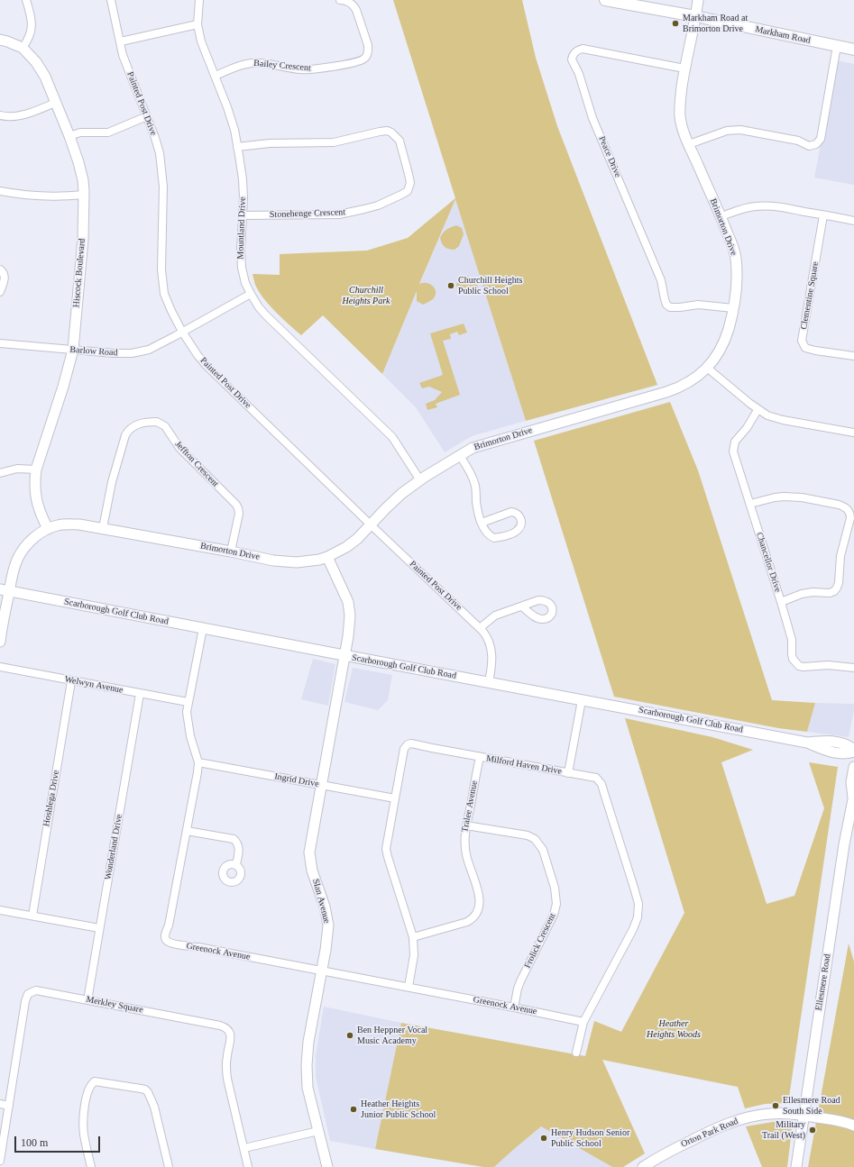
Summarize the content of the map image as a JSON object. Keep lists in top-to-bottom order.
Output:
{
  "streets": {
    "main road": ["Markham Road"],
    "street": [
      "Bailey Crescent",
      "Painted Post Drive",
      "Peace Drive",
      "Stonehenge Crescent",
      "Brimorton Drive",
      "Mountland Drive",
      "Hiscock Boulevard",
      "Clementine Square",
      "Barlow Road",
      "Jeffton Crescent",
      "Chancellor Drive",
      "Scarborough Golf Club Road",
      "Welwyn Avenue",
      "Milford Haven Drive",
      "Ingrid Drive",
      "Hoshlega Drive",
      "Tralee Avenue",
      "Wonderland Drive",
      "Slan Avenue",
      "Frolick Crescent",
      "Greenock Avenue",
      "Ellesmere Road",
      "Merkley Square",
      "Orton Park Road"
    ]
  },
  "crossings": [
    ["Markham Road", "Brimorton Drive"],
    ["Bailey Crescent", "Mountland Drive"],
    ["Painted Post Drive", "Brimorton Drive"],
    ["Painted Post Drive", "Barlow Road"],
    ["Painted Post Drive", "Scarborough Golf Club Road"],
    ["Peace Drive", "Brimorton Drive"],
    ["Stonehenge Crescent", "Mountland Drive"],
    ["Brimorton Drive", "Mountland Drive"],
    ["Brimorton Drive", "Hiscock Boulevard"],
    ["Brimorton Drive", "Jeffton Crescent"],
    ["Brimorton Drive", "Scarborough Golf Club Road"],
    ["Brimorton Drive", "Slan Avenue"],
    ["Mountland Drive", "Barlow Road"],
    ["Hiscock Boulevard", "Barlow Road"],
    ["Scarborough Golf Club Road", "Slan Avenue"],
    ["Scarborough Golf Club Road", "Greenock Avenue"],
    ["Welwyn Avenue", "Hoshlega Drive"],
    ["Welwyn Avenue", "Wonderland Drive"],
    ["Welwyn Avenue", "Greenock Avenue"],
    ["Milford Haven Drive", "Ingrid Drive"],
    ["Milford Haven Drive", "Tralee Avenue"],
    ["Milford Haven Drive", "Greenock Avenue"],
    ["Ingrid Drive", "Slan Avenue"],
    ["Ingrid Drive", "Greenock Avenue"],
    ["Tralee Avenue", "Frolick Crescent"],
    ["Wonderland Drive", "Merkley Square"],
    ["Slan Avenue", "Greenock Avenue"],
    ["Frolick Crescent", "Greenock Avenue"],
    ["Ellesmere Road", "Orton Park Road"]
  ],
  "parks": ["Churchill Heights Park", "Heather Heights Woods"],
  "places": [
    "Markham Road at Brimorton Drive",
    "Churchill Heights Public School",
    "Ben Heppner Vocal Music Academy",
    "Ellesmere Road South Side",
    "Heather Heights Junior Public School",
    "Military Trail (West)",
    "Henry Hudson Senior Public School"
  ],
  "scale_bar": "100 m"
}
